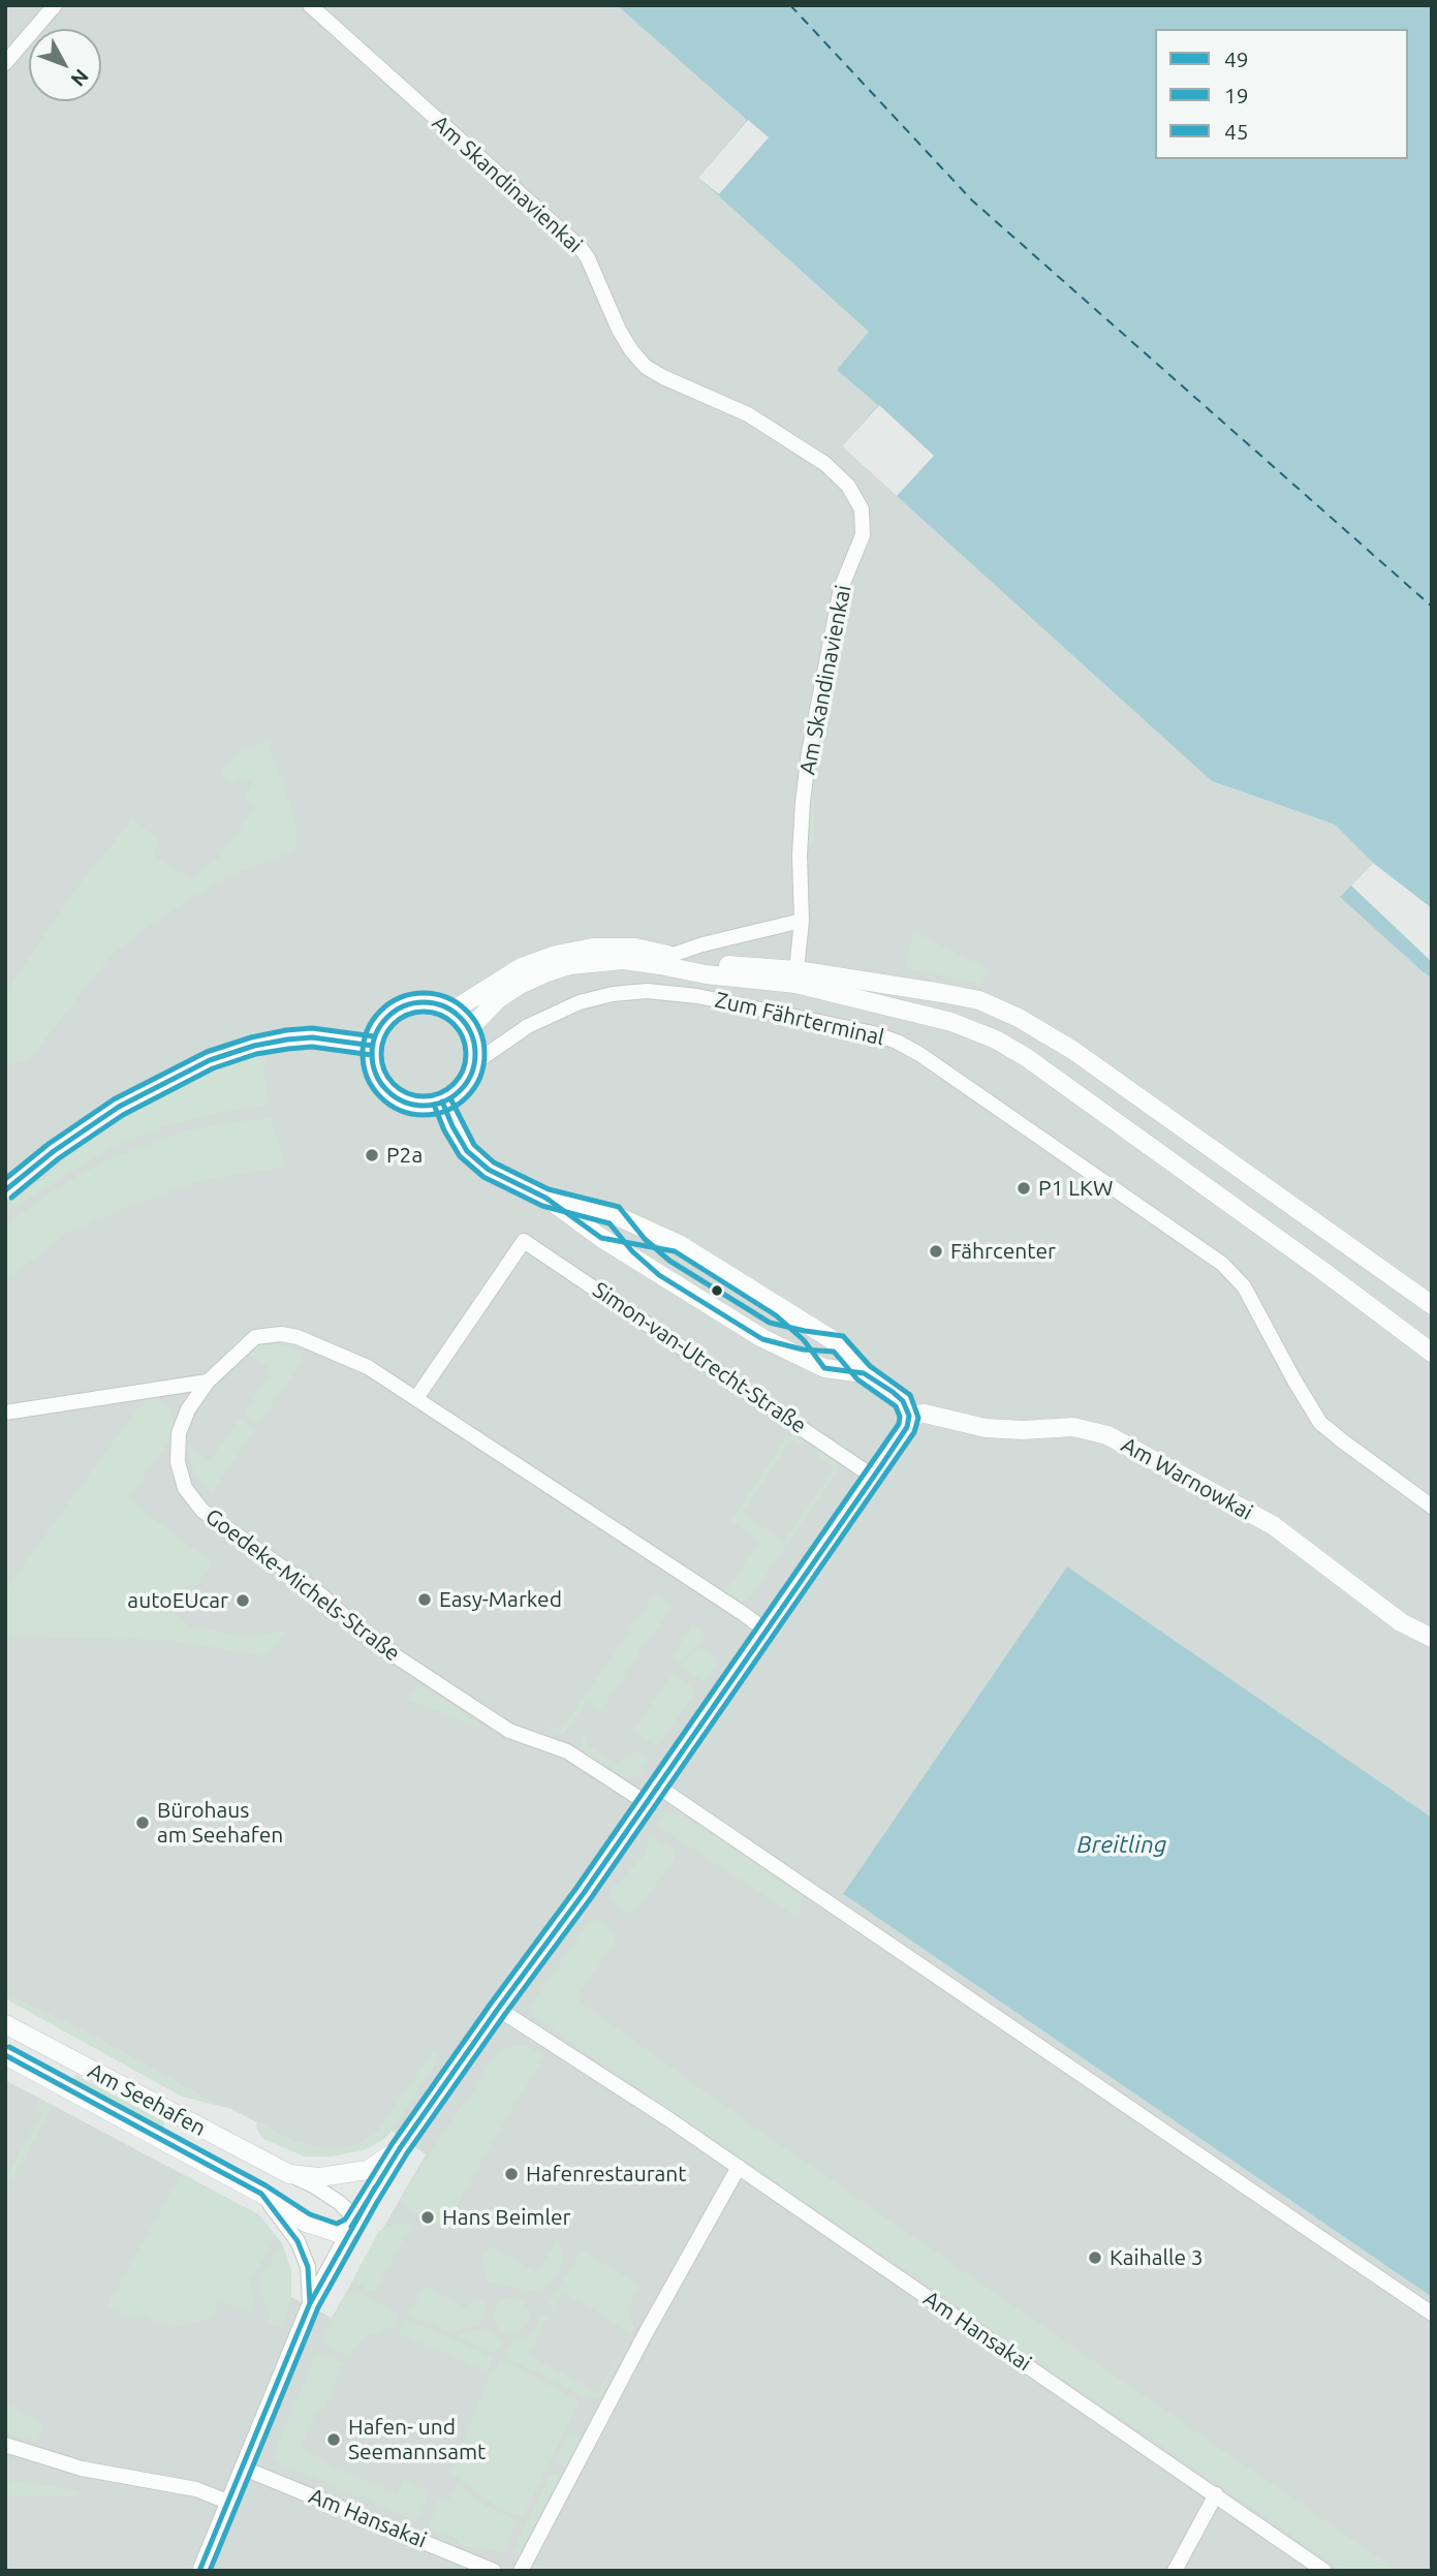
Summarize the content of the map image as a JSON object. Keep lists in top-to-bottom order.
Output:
{
  "streets": {
    "street": [
      "Am Skandinavienkai",
      "Zum Fährterminal",
      "Simon-van-Utrecht-Straße",
      "Am Warnowkai",
      "Goedeke-Michels-Straße",
      "Am Seehafen",
      "Am Hansakai"
    ]
  },
  "crossings": [
    ["Am Skandinavienkai", "Zum Fährterminal"],
    ["Simon-van-Utrecht-Straße", "Goedeke-Michels-Straße"]
  ],
  "water": ["Breitling"],
  "places": [
    "P2a",
    "P1 LKW",
    "Fährcenter",
    "Easy-Marked",
    "autoEUcar",
    "Bürohaus am Seehafen",
    "Hafenrestaurant",
    "Hans Beimler",
    "Kaihalle 3",
    "Hafen- und Seemannsamt"
  ],
  "lines": ["transit line 19", "transit line 49", "transit line 45"],
  "legend": ["49", "19", "45"],
  "north": "bottom right"
}
